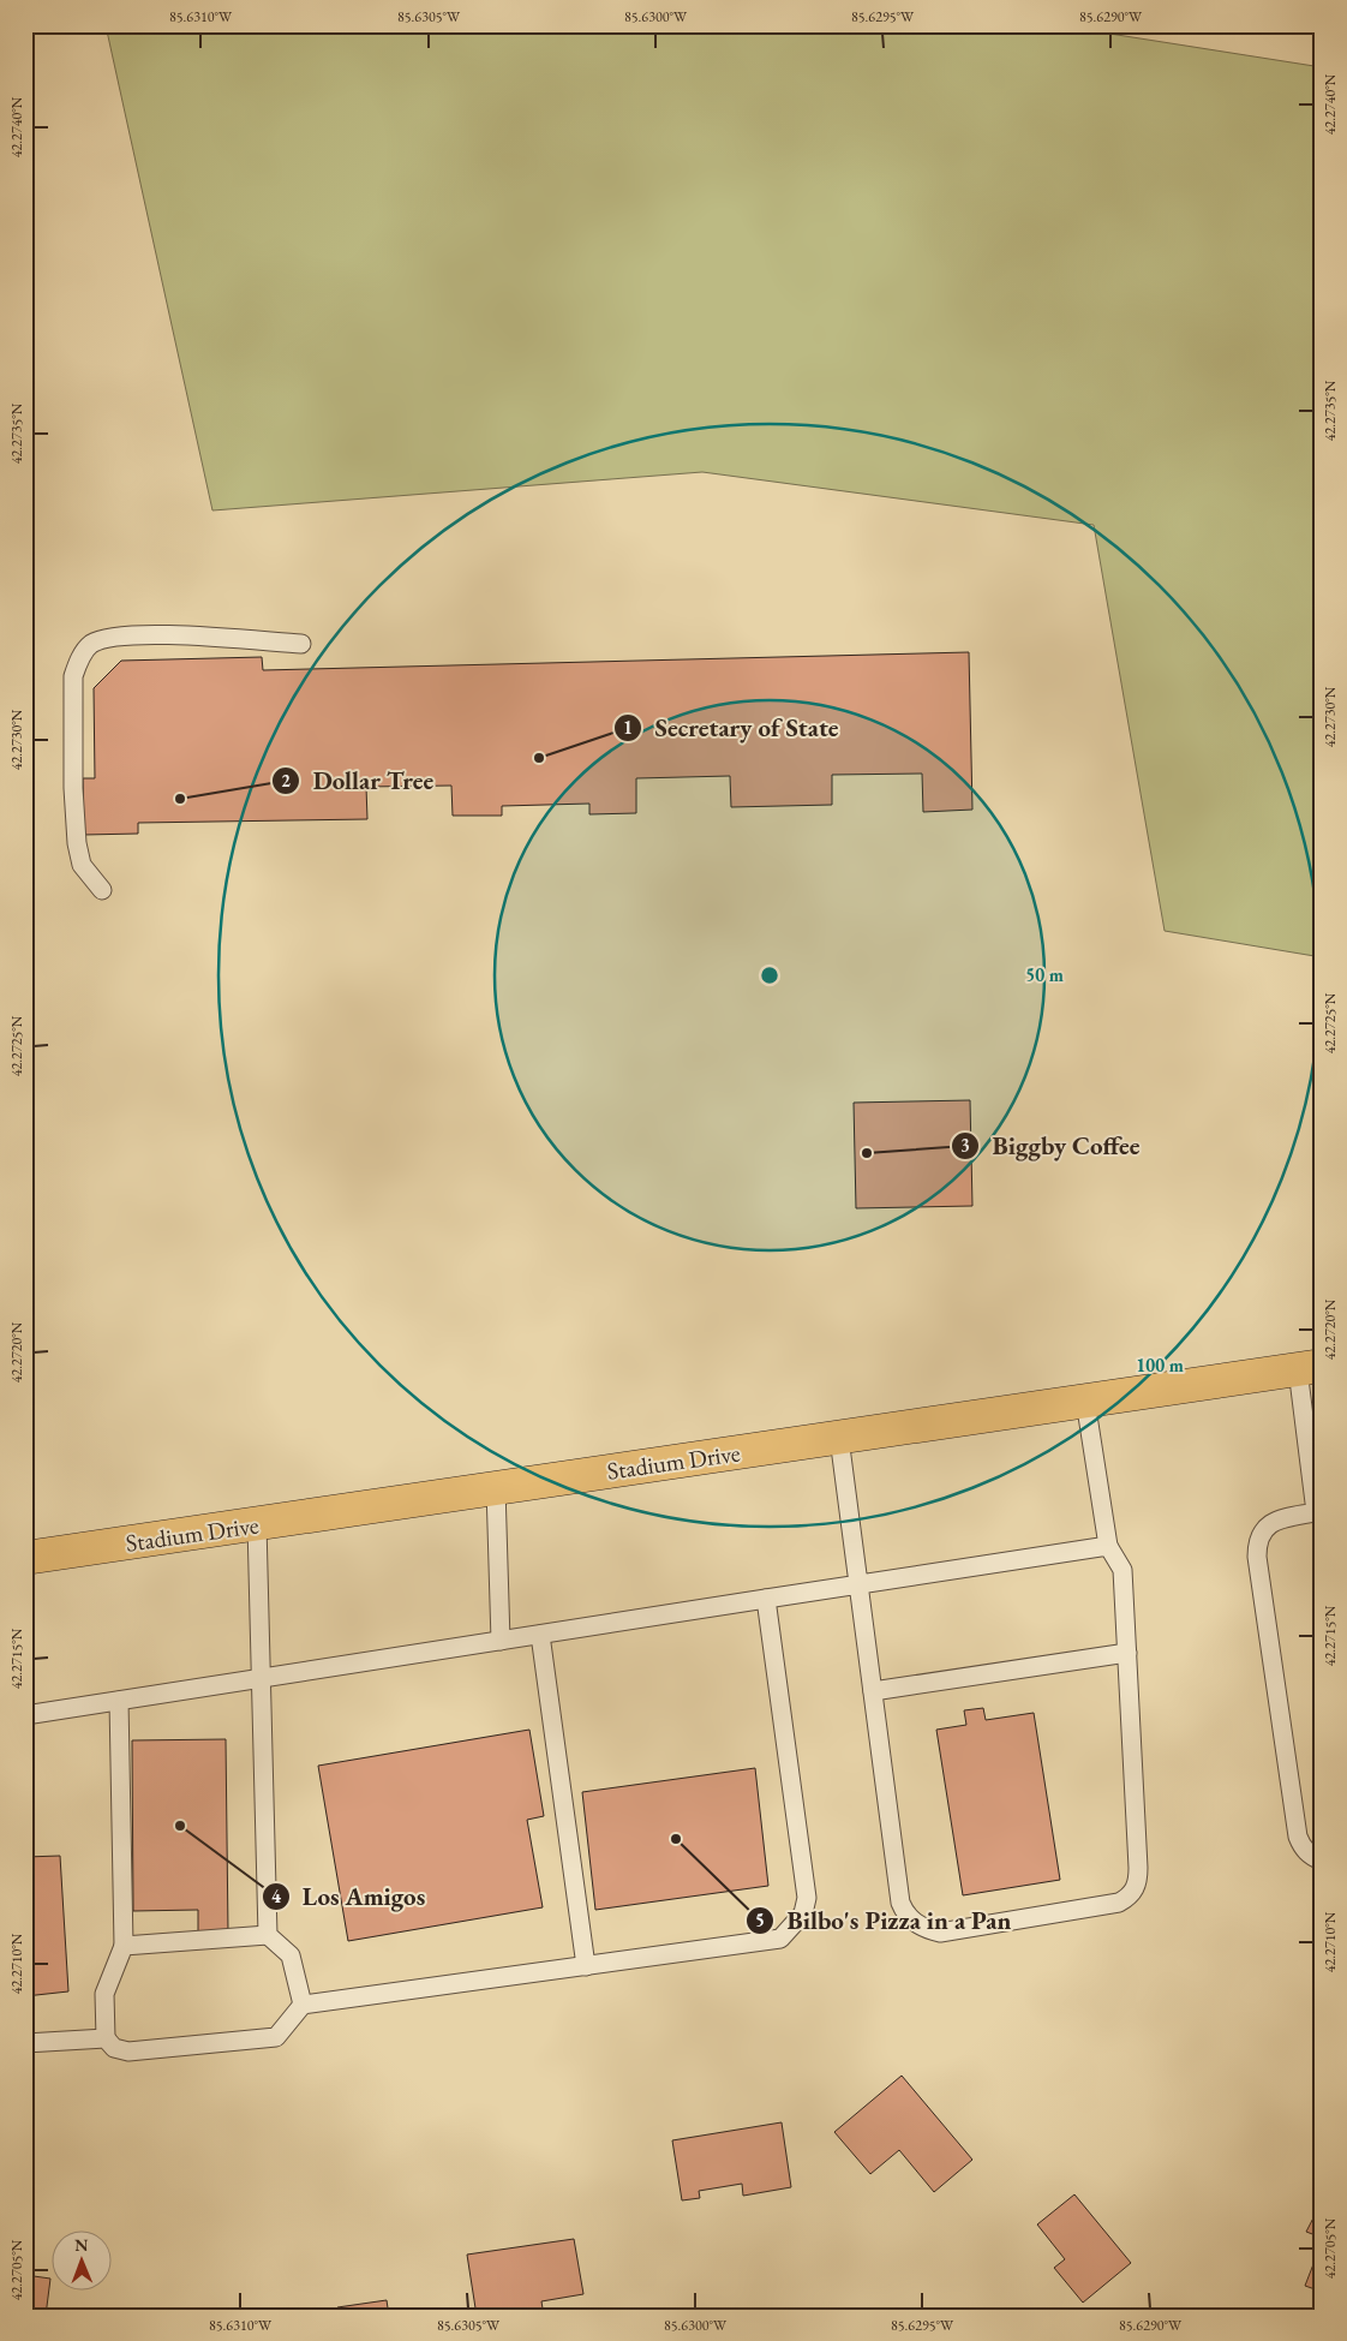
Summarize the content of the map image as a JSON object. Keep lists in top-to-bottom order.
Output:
{
  "streets": {
    "main road": ["Stadium Drive"]
  },
  "places": [
    "Secretary of State",
    "Dollar Tree",
    "Biggby Coffee",
    "Los Amigos",
    "Bilbo's Pizza in a Pan"
  ],
  "north": "top",
  "coordinates": [
    "85.6310°W",
    "85.6305°W",
    "85.6300°W",
    "85.6295°W",
    "85.6290°W",
    "42.2740°N",
    "42.2735°N",
    "42.2730°N",
    "42.2725°N",
    "42.2720°N",
    "42.2715°N",
    "42.2710°N",
    "42.2705°N"
  ],
  "rings": ["50 m", "100 m"]
}
